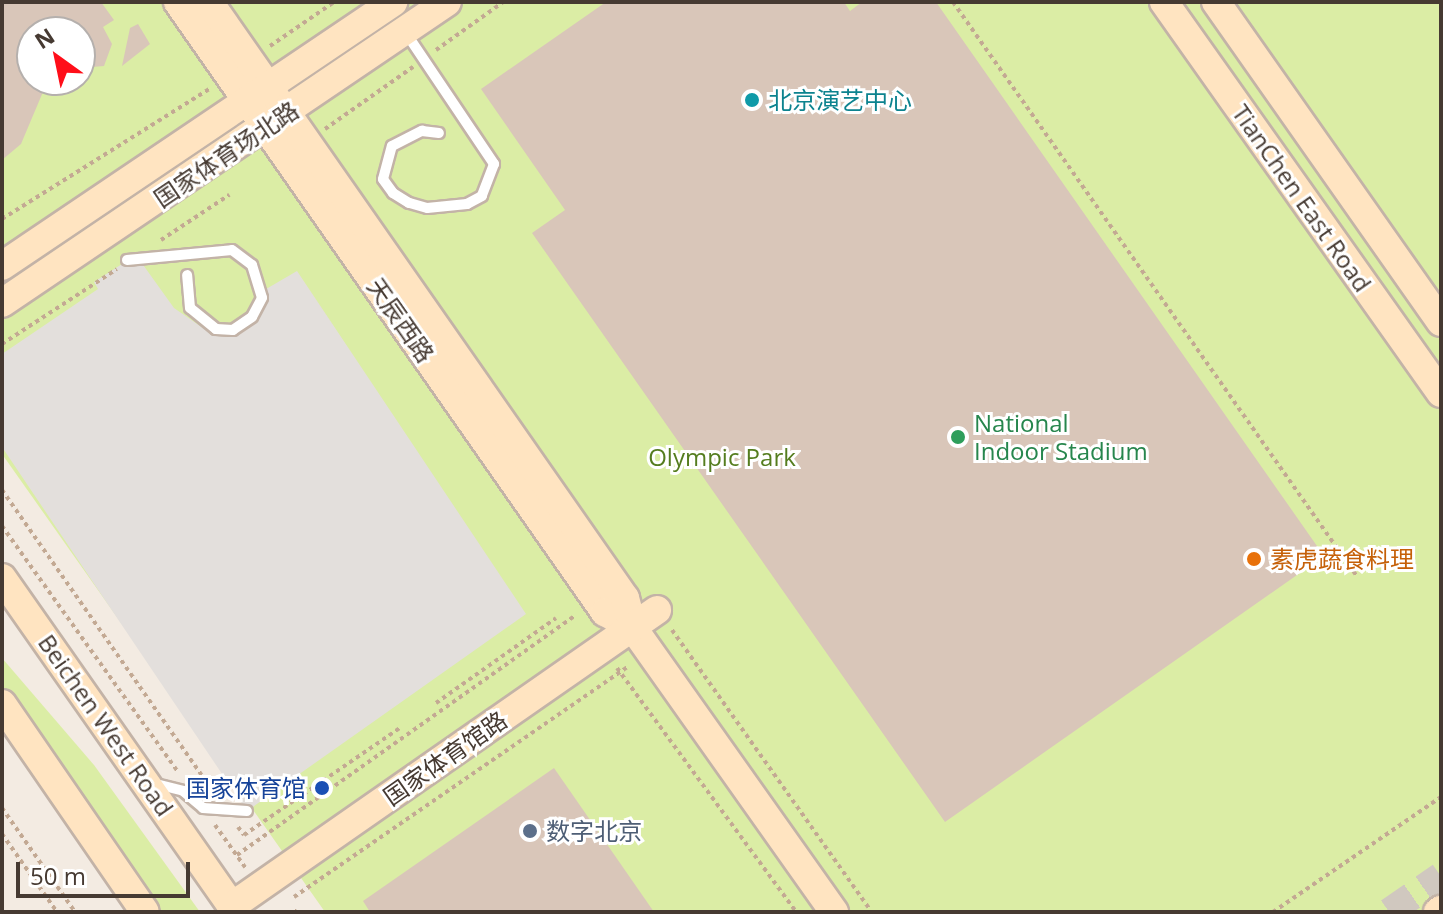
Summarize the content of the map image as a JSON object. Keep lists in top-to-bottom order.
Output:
{
  "streets": {
    "street": [
      "国家体育场北路",
      "TianChen East Road",
      "天辰西路",
      "Beichen West Road",
      "国家体育馆路"
    ]
  },
  "crossings": [
    ["国家体育场北路", "天辰西路"],
    ["天辰西路", "国家体育馆路"],
    ["Beichen West Road", "国家体育馆路"]
  ],
  "parks": ["Olympic Park"],
  "places": [
    "北京演艺中心",
    "National Indoor Stadium",
    "素虎蔬食料理",
    "国家体育馆",
    "数字北京"
  ],
  "scale_bar": "50 m",
  "north": "top left"
}
